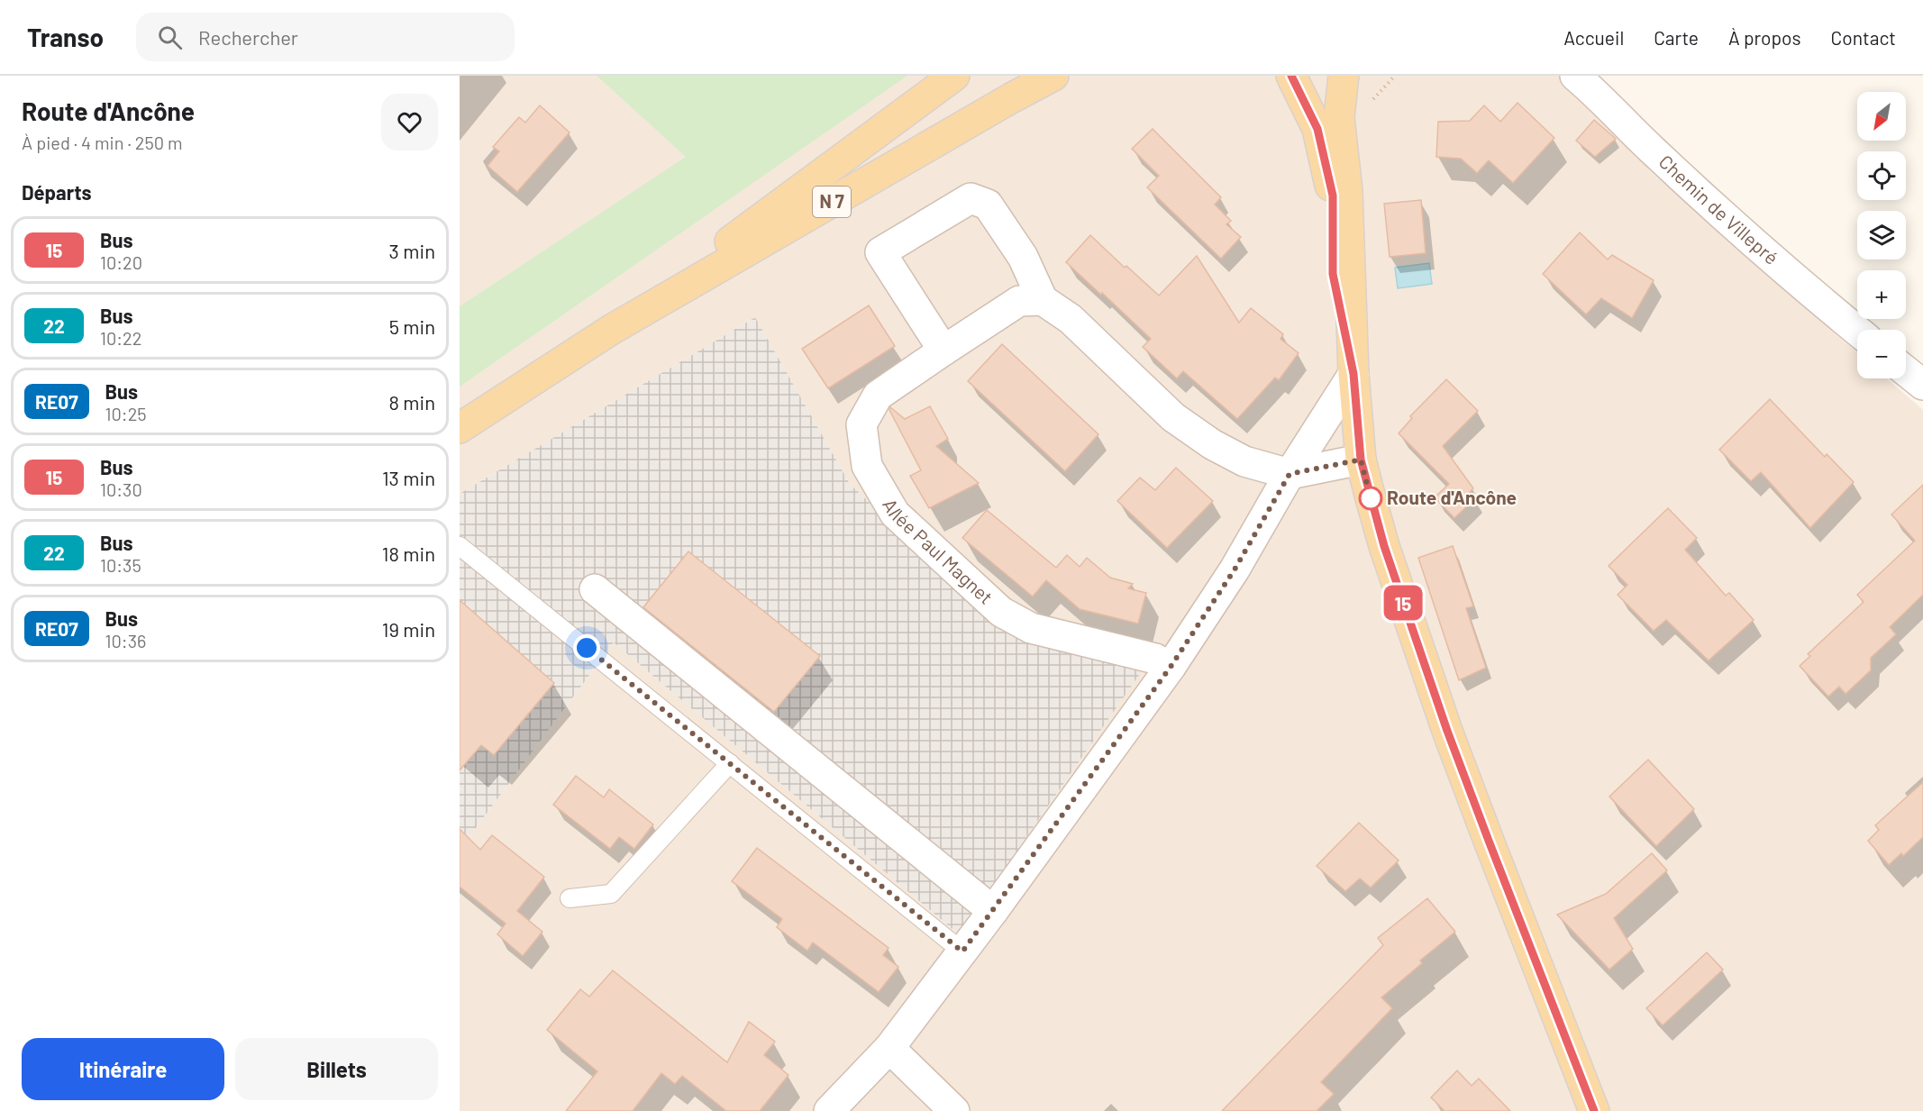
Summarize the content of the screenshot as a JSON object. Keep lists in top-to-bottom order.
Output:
{
  "streets": {
    "main road": ["N 7"],
    "street": ["Chemin de Villepré", "Allée Paul Magnet"]
  },
  "places": ["Route d'Ancône"],
  "lines": ["bus line 15"],
  "north": "bottom left",
  "page": {
    "header": "Transo",
    "search": "Rechercher",
    "nav": [
      "Accueil",
      "Carte",
      "À propos",
      "Contact"
    ],
    "heading": [
      ["Route d'Ancône", "À pied · 4 min · 250 m"],
      "Départs"
    ],
    "on_map": "15",
    "map_buttons": ["+", "−"],
    "list": [
      {
        "mark": "15",
        "name": "Bus",
        "note": "10:20",
        "value": "3 min"
      },
      {
        "mark": "22",
        "name": "Bus",
        "note": "10:22",
        "value": "5 min"
      },
      {
        "mark": "RE07",
        "name": "Bus",
        "note": "10:25",
        "value": "8 min"
      },
      {
        "mark": "15",
        "name": "Bus",
        "note": "10:30",
        "value": "13 min"
      },
      {
        "mark": "22",
        "name": "Bus",
        "note": "10:35",
        "value": "18 min"
      },
      {
        "mark": "RE07",
        "name": "Bus",
        "note": "10:36",
        "value": "19 min"
      }
    ],
    "buttons": ["Itinéraire", "Billets"]
  }
}
